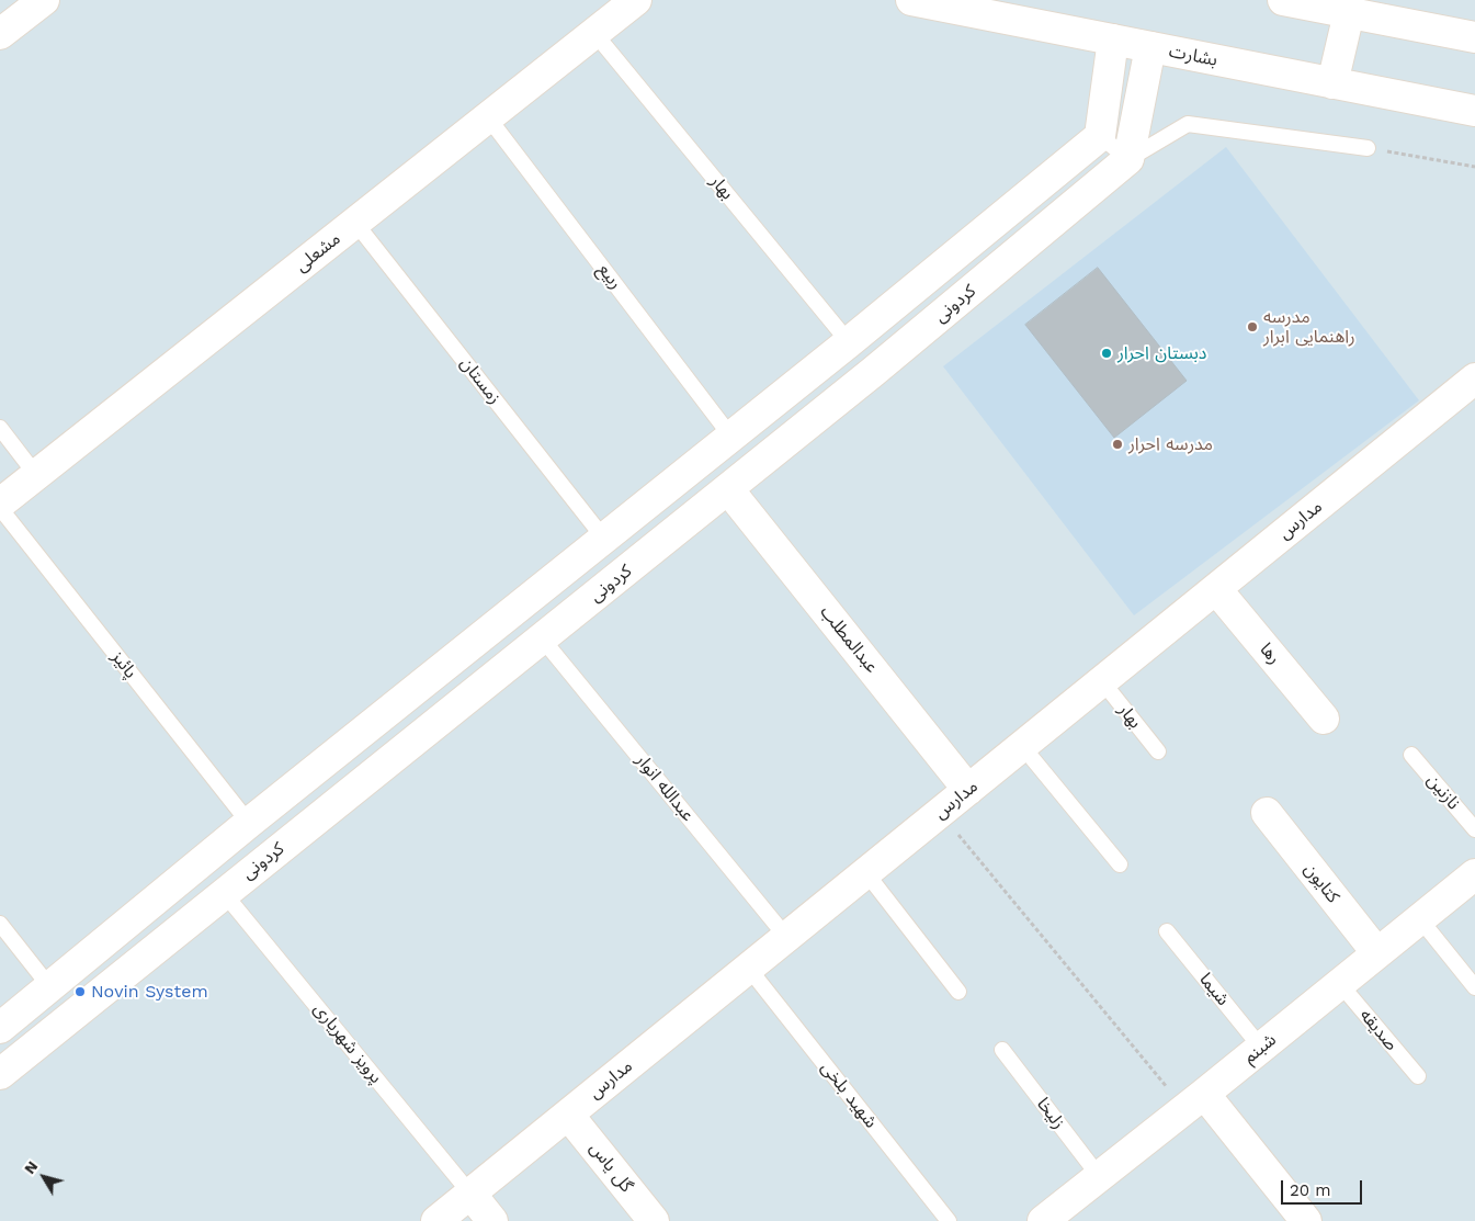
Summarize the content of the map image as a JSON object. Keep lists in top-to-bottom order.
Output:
{
  "streets": {
    "street": [
      "بشارت",
      "مشعلی",
      "کردونی",
      "مدارس",
      "عبدالمطلب",
      "رها",
      "کتایون",
      "شبنم",
      "گل یاس"
    ],
    "lane": [
      "بهار",
      "ربیع",
      "زمستان",
      "پائیز",
      "عبدالله انوار",
      "نازنین",
      "شیما",
      "صدیقه",
      "پرویز شهریاری",
      "شهید بلخی",
      "زلیخا"
    ]
  },
  "crossings": [
    ["بهار", "مشعلی"],
    ["بهار", "مدارس"],
    ["مشعلی", "ربیع"],
    ["مشعلی", "زمستان"],
    ["مشعلی", "پائیز"],
    ["کردونی", "عبدالمطلب"],
    ["کردونی", "عبدالله انوار"],
    ["کردونی", "پرویز شهریاری"],
    ["مدارس", "عبدالمطلب"],
    ["مدارس", "رها"],
    ["مدارس", "عبدالله انوار"],
    ["مدارس", "پرویز شهریاری"],
    ["مدارس", "شهید بلخی"],
    ["مدارس", "گل یاس"],
    ["کتایون", "شبنم"],
    ["شیما", "شبنم"],
    ["صدیقه", "شبنم"],
    ["شبنم", "زلیخا"]
  ],
  "places": [
    "مدرسه راهنمایی ابرار",
    "دبستان احرار",
    "مدرسه احرار",
    "Novin System"
  ],
  "scale_bar": "20 m",
  "north": "top left"
}
